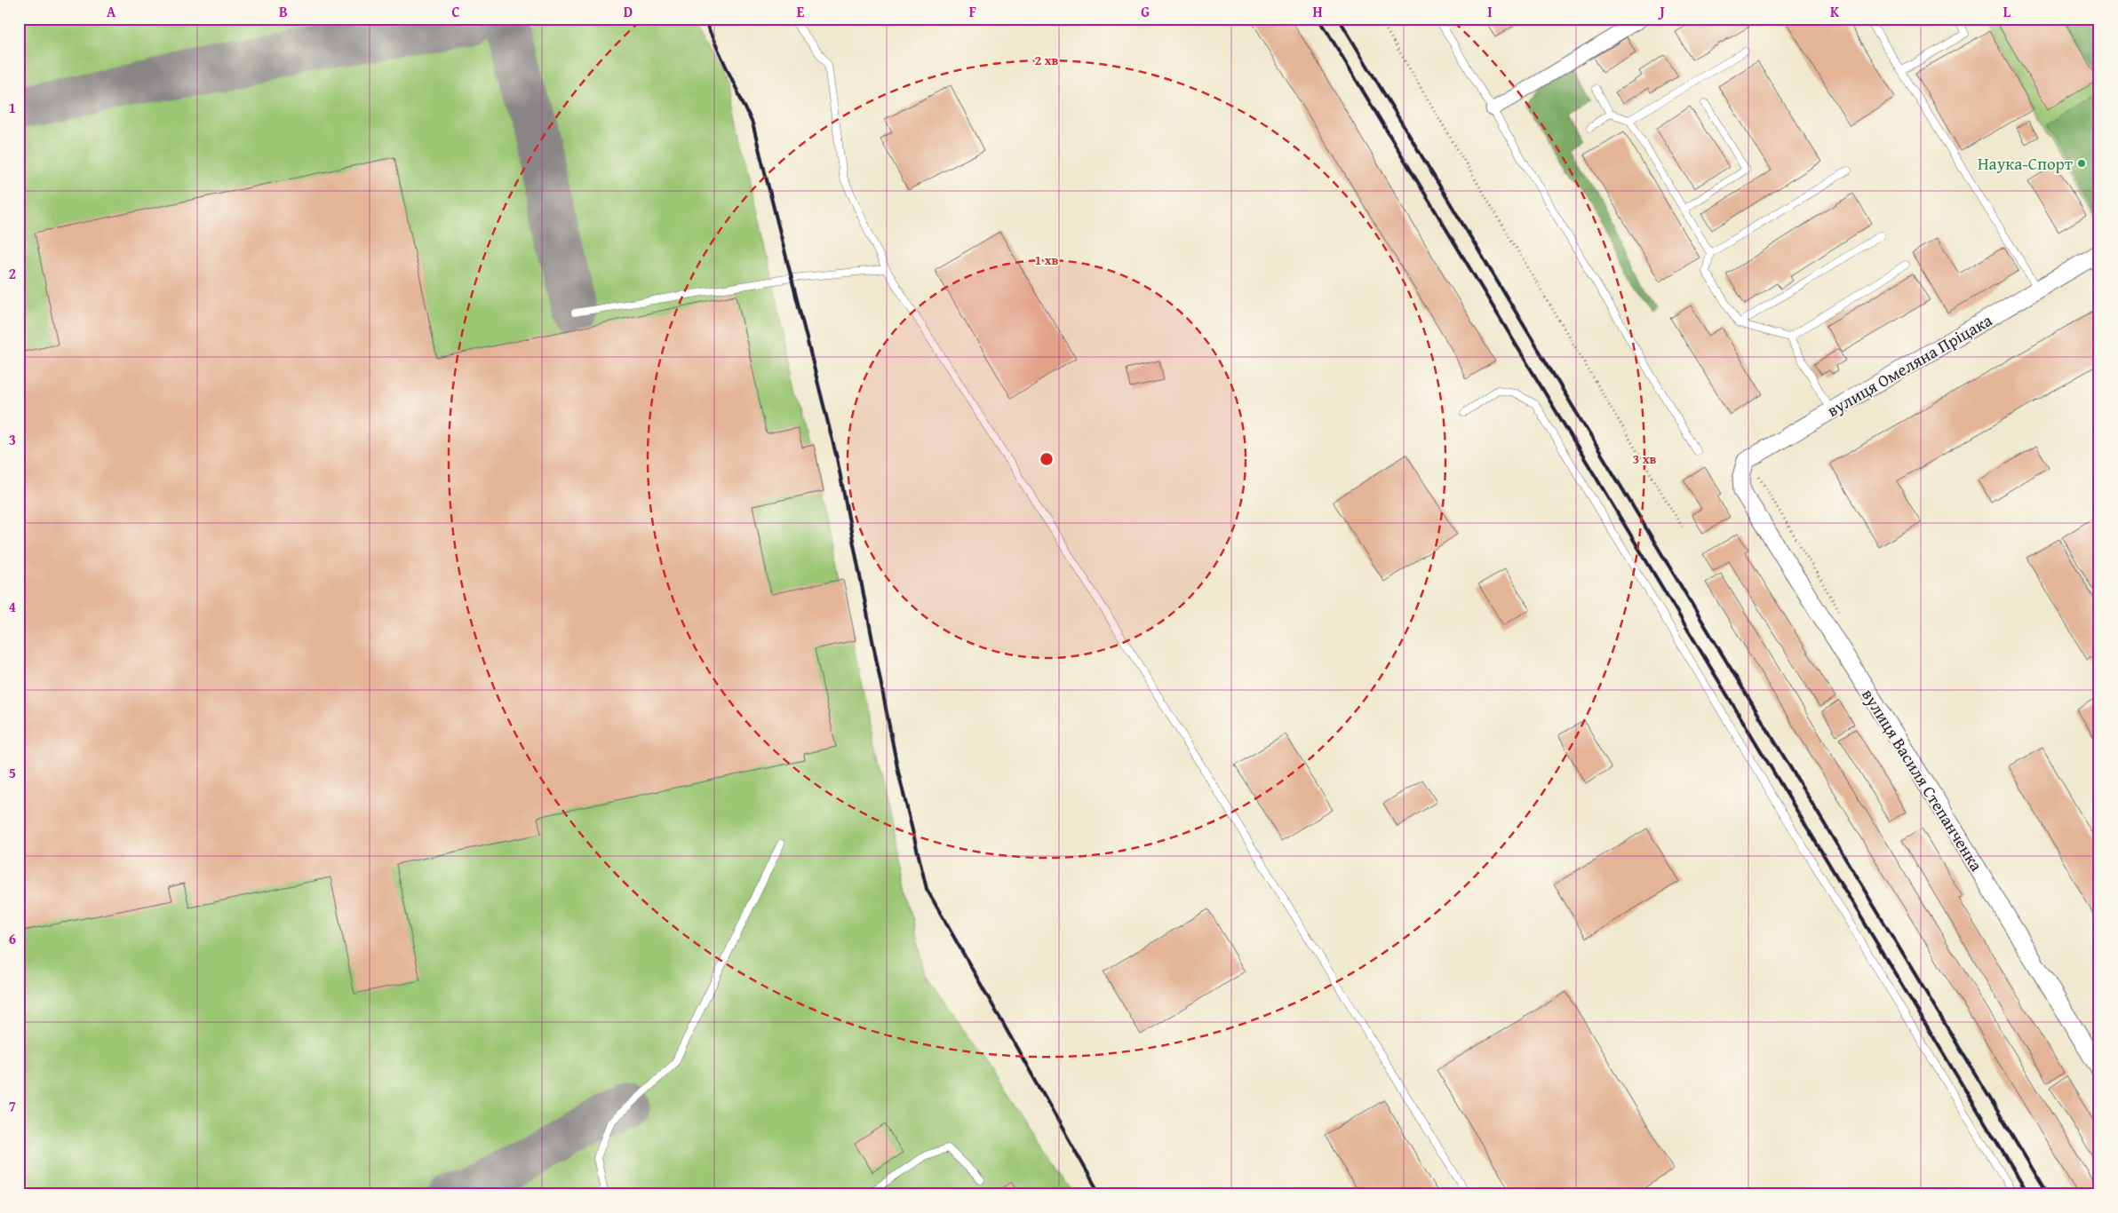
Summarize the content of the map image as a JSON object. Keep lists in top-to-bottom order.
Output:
{
  "streets": {
    "street": ["вулиця Омеляна Пріцака", "вулиця Василя Степанченка"]
  },
  "crossings": [
    ["вулиця Омеляна Пріцака", "вулиця Василя Степанченка"]
  ],
  "places": ["Наука-Спорт"],
  "grid": {
    "columns": [
      "A",
      "B",
      "C",
      "D",
      "E",
      "F",
      "G",
      "H",
      "I",
      "J",
      "K",
      "L"
    ],
    "rows": [
      "1",
      "2",
      "3",
      "4",
      "5",
      "6",
      "7"
    ]
  },
  "rings": ["2 хв", "1 хв", "3 хв"]
}
